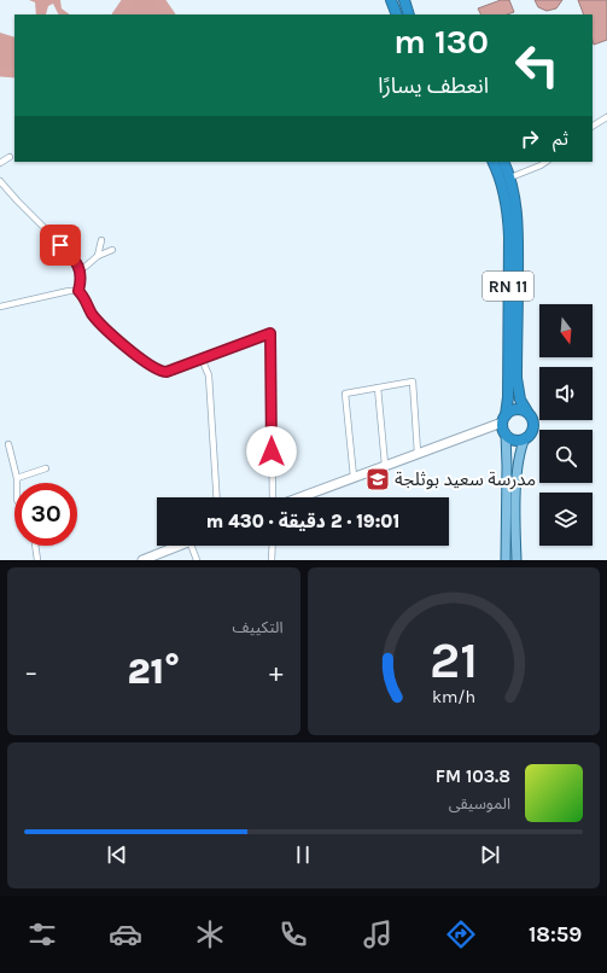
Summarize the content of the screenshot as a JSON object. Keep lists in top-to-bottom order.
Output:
{
  "streets": {
    "highway": ["RN 11"]
  },
  "places": {
    "school or university": ["مدرسة سعيد بوثلجة"]
  },
  "north": "bottom",
  "page": {
    "turn": ["130 m", "انعطف يسارًا"],
    "then": "ثم",
    "limit": "30",
    "trip": "19:01 · 2 دقيقة · 430 m",
    "tile": "التكييف",
    "heat": ["−", "21°", "+"],
    "song": ["103.8 FM", "الموسيقى"],
    "tabs": "18:59",
    "gauge": ["21", "km/h"]
  }
}
